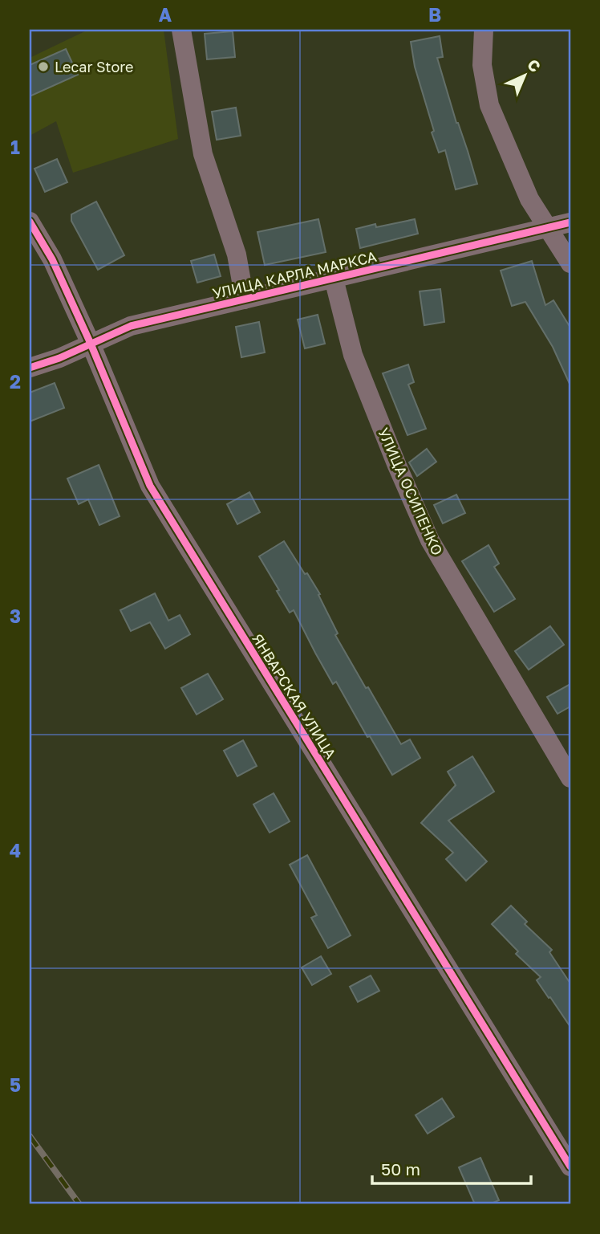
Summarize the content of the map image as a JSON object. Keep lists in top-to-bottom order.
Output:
{
  "streets": {
    "street": ["УЛИЦА КАРЛА МАРКСА", "УЛИЦА ОСИПЕНКО", "ЯНВАРСКАЯ УЛИЦА"]
  },
  "crossings": [
    ["УЛИЦА КАРЛА МАРКСА", "УЛИЦА ОСИПЕНКО"],
    ["УЛИЦА КАРЛА МАРКСА", "ЯНВАРСКАЯ УЛИЦА"]
  ],
  "places": ["Lecar Store"],
  "scale_bar": "50 m",
  "north": "top right",
  "grid": {
    "columns": ["A", "B"],
    "rows": [
      "1",
      "2",
      "3",
      "4",
      "5"
    ]
  }
}
